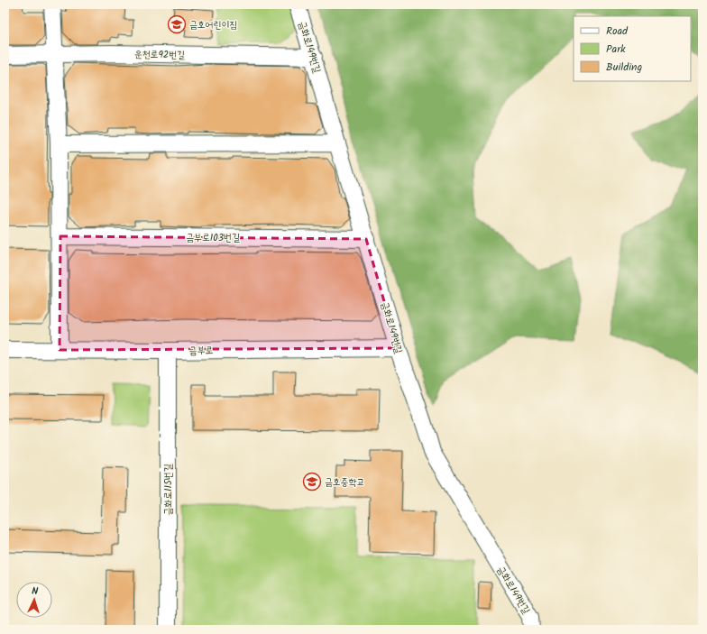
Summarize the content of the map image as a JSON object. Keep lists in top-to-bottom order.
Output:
{
  "streets": {
    "street": [
      "금화로149번길",
      "운천로92번길",
      "금부로103번길",
      "금부로",
      "금화로115번길"
    ]
  },
  "crossings": [
    ["금화로149번길", "운천로92번길"],
    ["금화로149번길", "금부로103번길"],
    ["금화로149번길", "금부로"],
    ["금부로", "금화로115번길"]
  ],
  "places": {
    "school or university": ["금호어린이집", "금호중학교"]
  },
  "legend": ["Road", "Park", "Building"],
  "north": "top"
}
